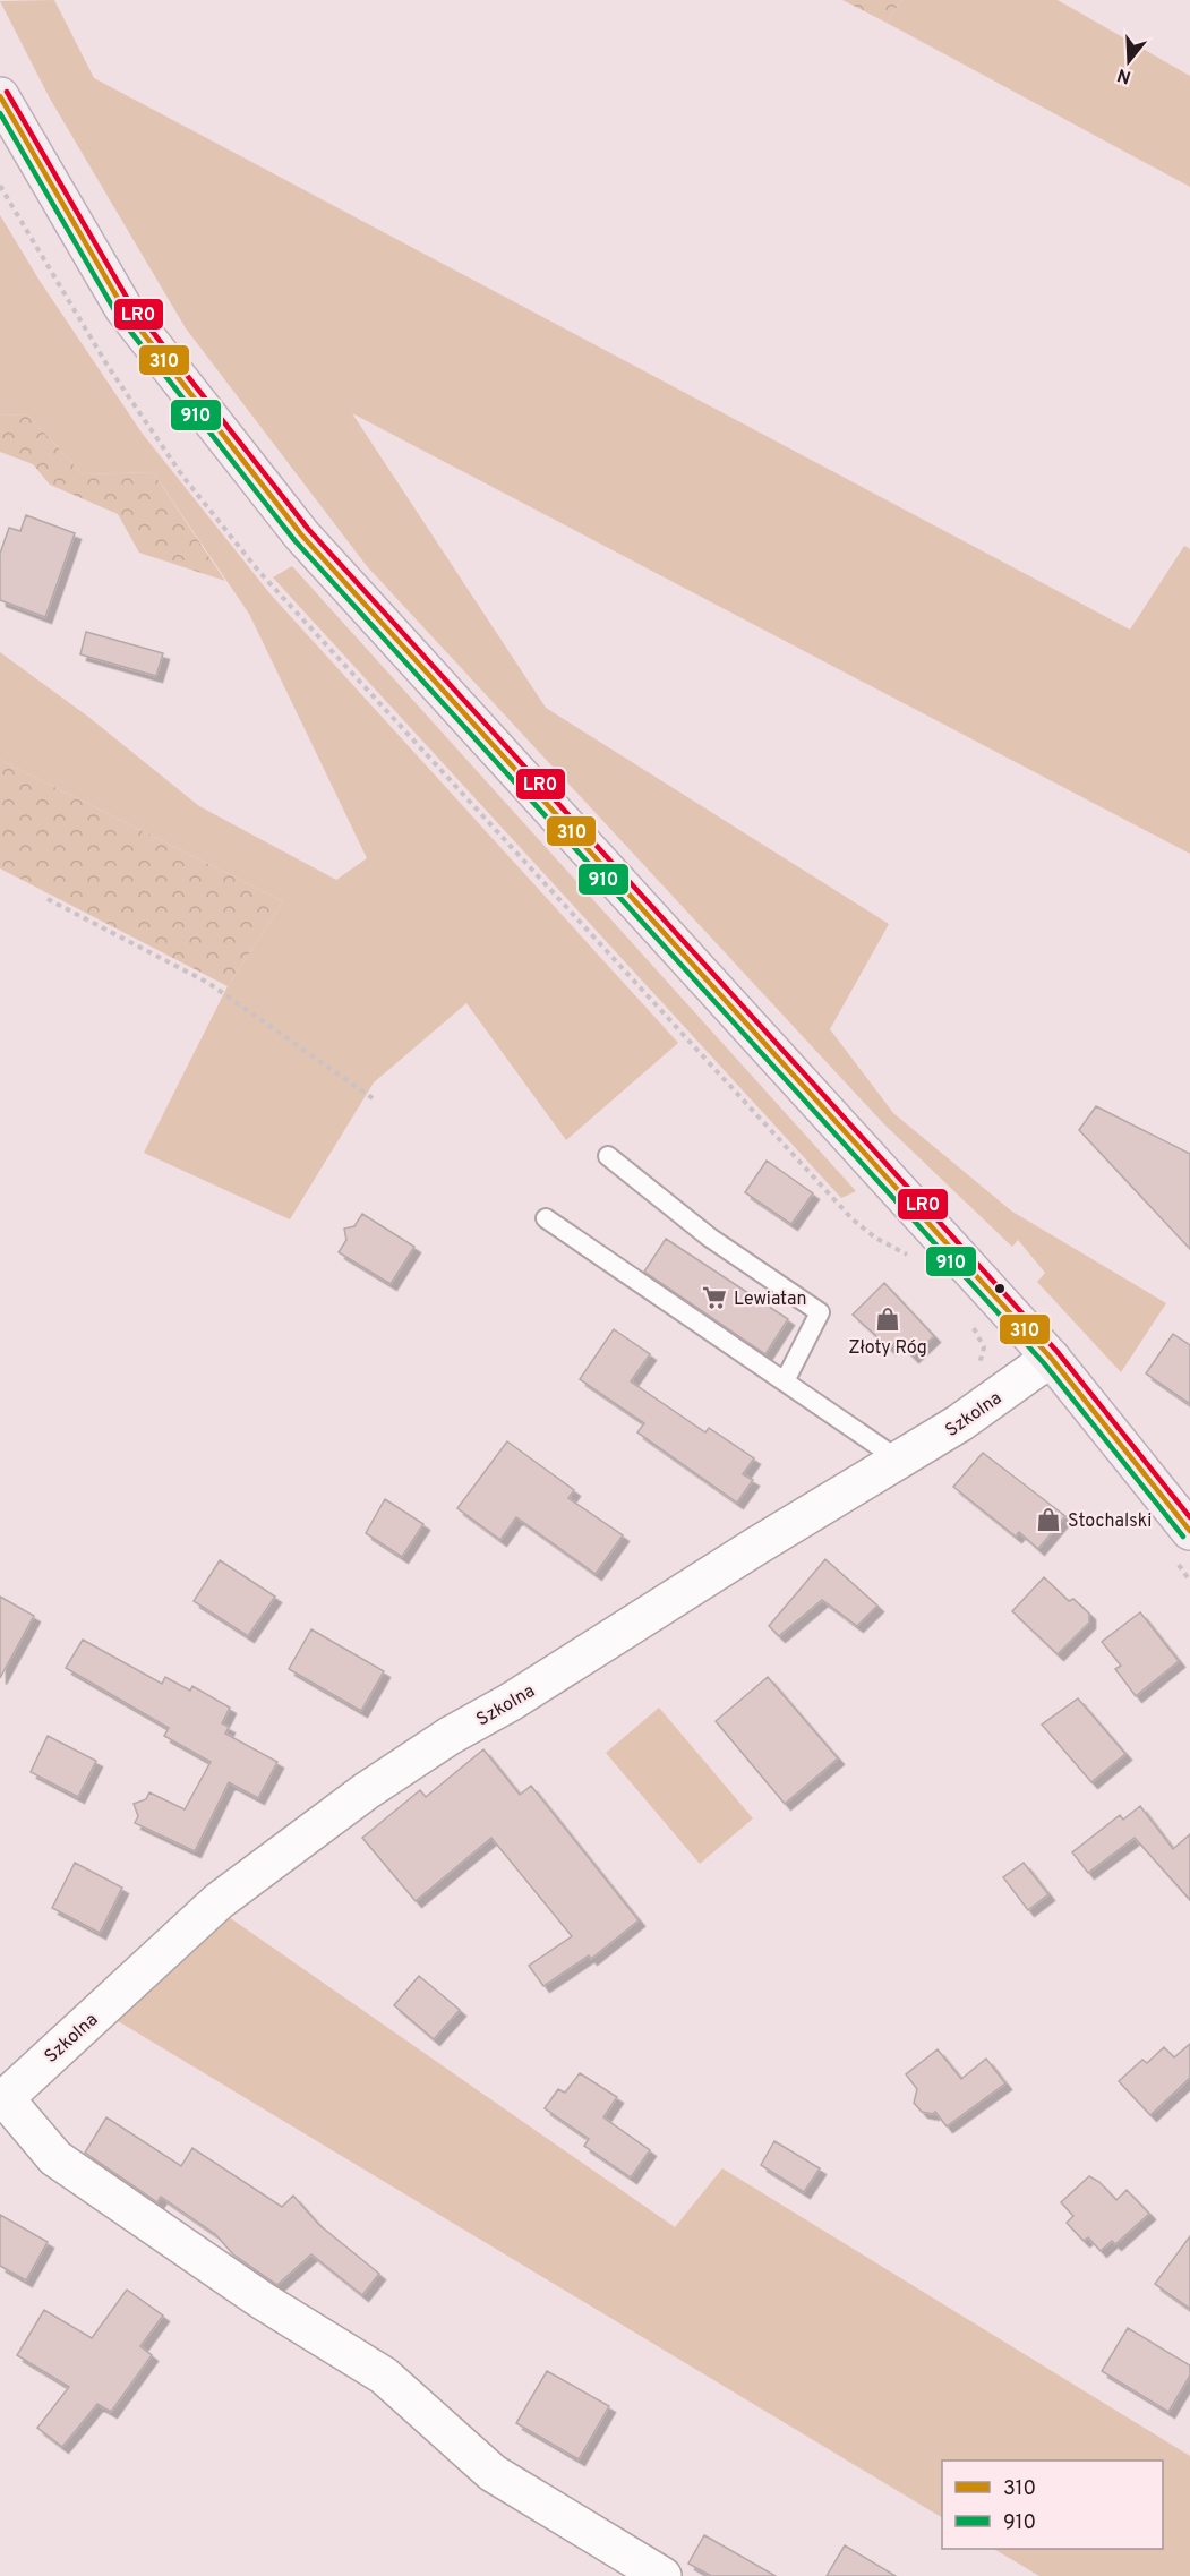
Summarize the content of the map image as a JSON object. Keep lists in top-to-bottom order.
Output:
{
  "streets": {
    "street": ["Szkolna"]
  },
  "places": {
    "supermarket": ["Lewiatan"],
    "shop": ["Złoty Róg", "Stochalski"]
  },
  "lines": ["transit line LR0", "transit line 310", "transit line 910"],
  "legend": ["310", "910"],
  "north": "bottom"
}
